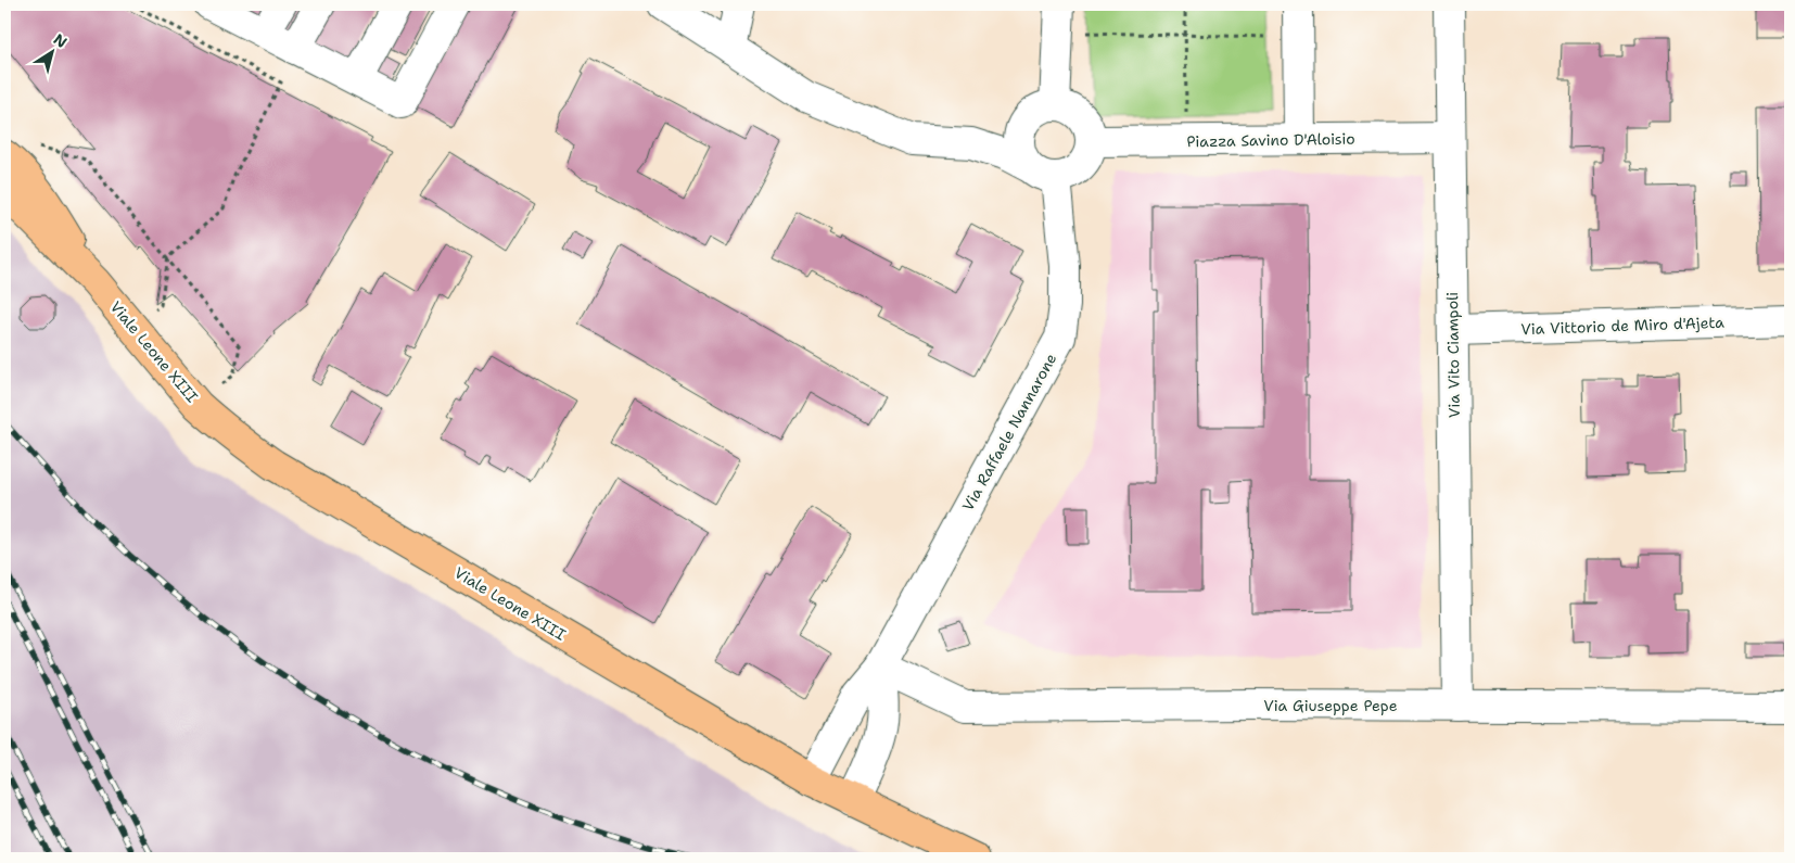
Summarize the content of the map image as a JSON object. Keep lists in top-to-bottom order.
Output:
{
  "streets": {
    "main road": ["Viale Leone XIII"],
    "street": [
      "Piazza Savino D'Aloisio",
      "Via Vittorio de Miro d'Ajeta",
      "Via Vito Ciampoli",
      "Via Raffaele Nannarone",
      "Via Giuseppe Pepe"
    ]
  },
  "crossings": [
    ["Piazza Savino D'Aloisio", "Via Vito Ciampoli"],
    ["Piazza Savino D'Aloisio", "Via Raffaele Nannarone"],
    ["Via Vittorio de Miro d'Ajeta", "Via Vito Ciampoli"],
    ["Viale Leone XIII", "Via Raffaele Nannarone"],
    ["Via Vito Ciampoli", "Via Giuseppe Pepe"],
    ["Via Raffaele Nannarone", "Via Giuseppe Pepe"]
  ],
  "north": "top right"
}
